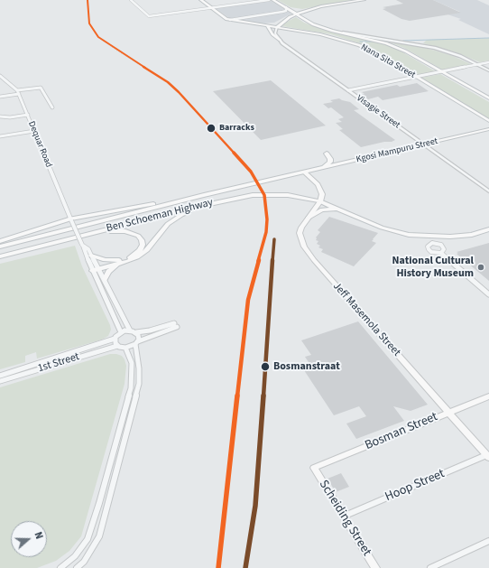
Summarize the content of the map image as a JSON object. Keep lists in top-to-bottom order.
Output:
{
  "streets": {
    "main road": [
      "Nana Sita Street",
      "Kgosi Mampuru Street",
      "Ben Schoeman Highway",
      "Jeff Masemola Street",
      "Bosman Street",
      "Scheiding Street"
    ],
    "street": [
      "Visagie Street",
      "Dequar Road",
      "1st Street",
      "Hoop Street"
    ]
  },
  "crossings": [
    ["Visagie Street", "Kgosi Mampuru Street"],
    ["Kgosi Mampuru Street", "Ben Schoeman Highway"],
    ["Ben Schoeman Highway", "Jeff Masemola Street"],
    ["Jeff Masemola Street", "Bosman Street"],
    ["Jeff Masemola Street", "Hoop Street"],
    ["Bosman Street", "Scheiding Street"],
    ["Hoop Street", "Scheiding Street"]
  ],
  "places": ["Barracks", "National Cultural History Museum", "Bosmanstraat"],
  "north": "right"
}
